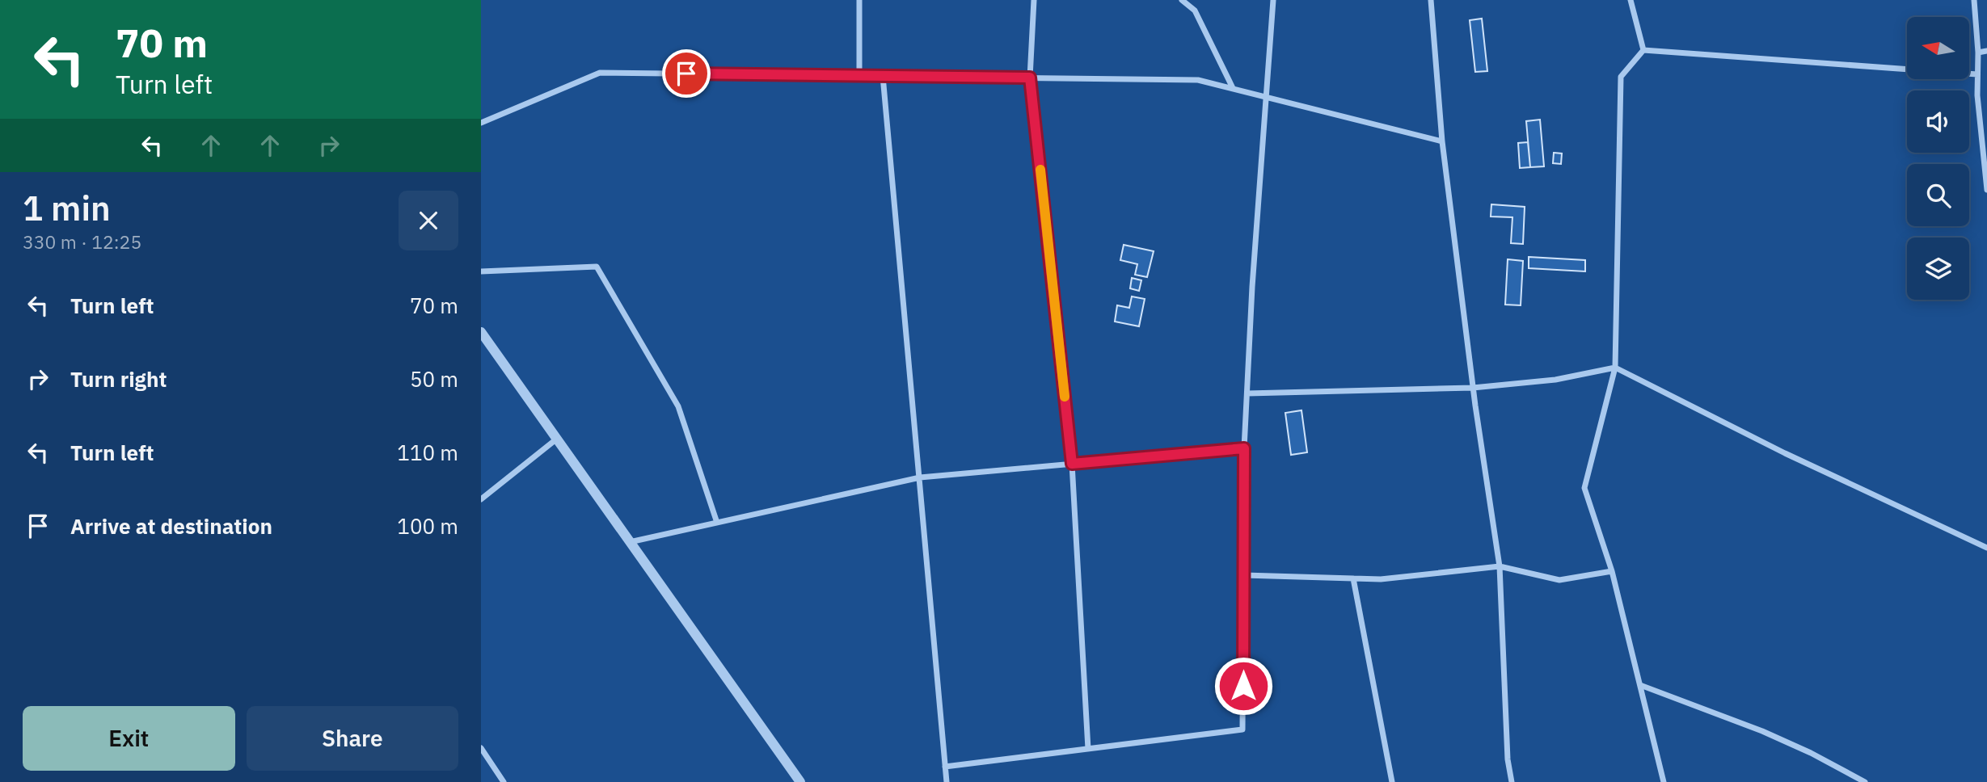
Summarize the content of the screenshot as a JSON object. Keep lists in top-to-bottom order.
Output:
{
  "north": "left",
  "page": {
    "turn": ["70 m", "Turn left"],
    "heading": ["1 min", "330 m · 12:25"],
    "list": [
      {
        "name": "Turn left",
        "value": "70 m"
      },
      {
        "name": "Turn right",
        "value": "50 m"
      },
      {
        "name": "Turn left",
        "value": "110 m"
      },
      {
        "name": "Arrive at destination",
        "value": "100 m"
      }
    ],
    "buttons": ["Exit", "Share"]
  }
}
